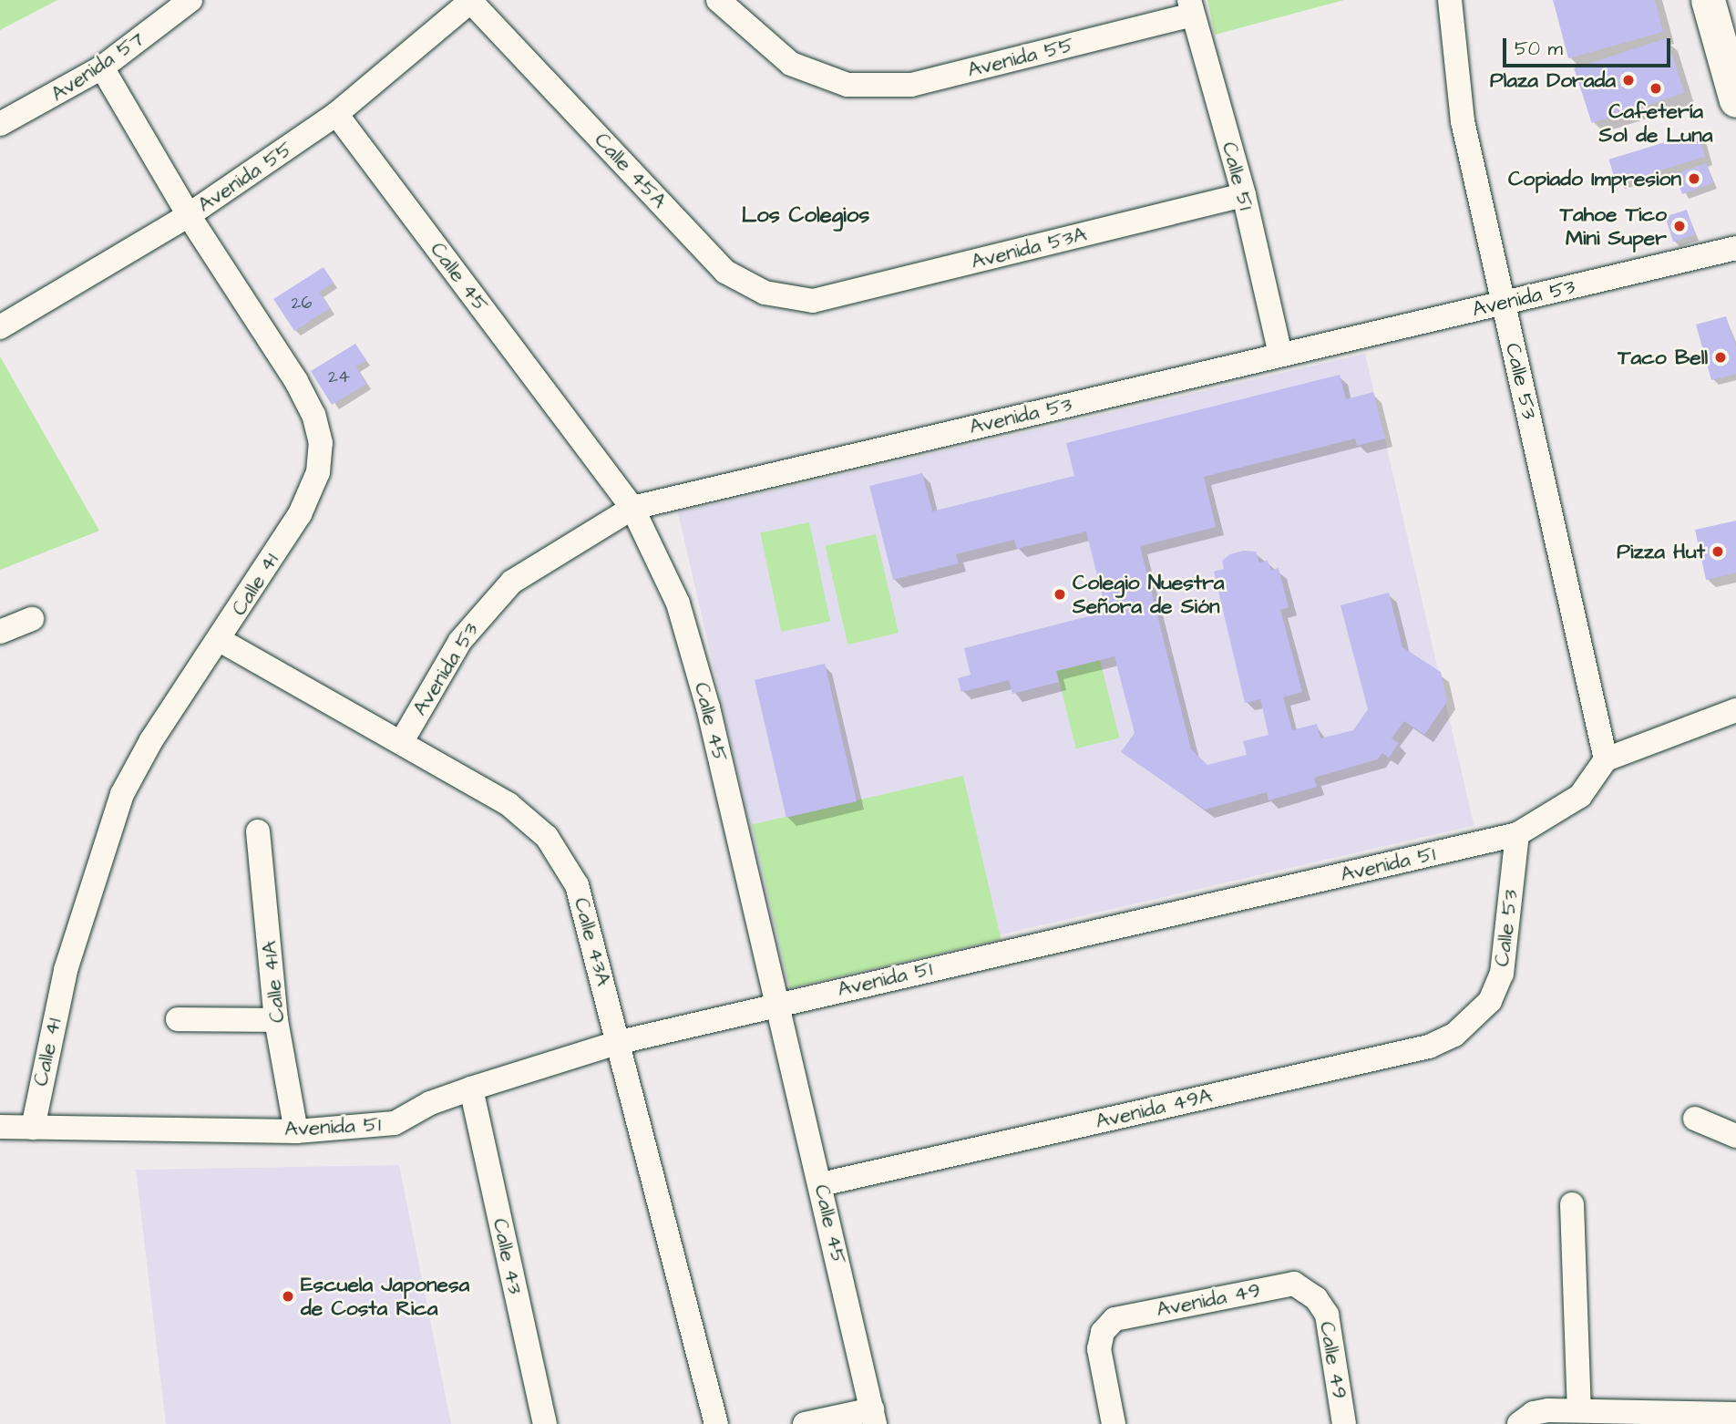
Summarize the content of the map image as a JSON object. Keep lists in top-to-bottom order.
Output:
{
  "streets": {
    "street": [
      "Avenida 55",
      "Avenida 57",
      "Calle 45A",
      "Calle 51",
      "Avenida 53A",
      "Calle 45",
      "Avenida 53",
      "Calle 53",
      "Calle 41",
      "Avenida 51",
      "Calle 43A",
      "Calle 41A",
      "Avenida 49A",
      "Calle 43",
      "Avenida 49",
      "Calle 49"
    ]
  },
  "crossings": [
    ["Avenida 55", "Calle 45A"],
    ["Avenida 55", "Calle 51"],
    ["Avenida 55", "Calle 45"],
    ["Avenida 55", "Calle 41"],
    ["Avenida 57", "Calle 41"],
    ["Calle 45A", "Avenida 53A"],
    ["Calle 51", "Avenida 53A"],
    ["Calle 51", "Avenida 53"],
    ["Calle 45", "Avenida 53"],
    ["Calle 45", "Avenida 51"],
    ["Calle 45", "Avenida 49A"],
    ["Avenida 53", "Calle 53"],
    ["Avenida 53", "Calle 43A"],
    ["Calle 53", "Avenida 51"],
    ["Calle 53", "Avenida 49A"],
    ["Calle 41", "Avenida 51"],
    ["Calle 41", "Calle 43A"],
    ["Avenida 51", "Calle 43A"],
    ["Avenida 51", "Calle 41A"],
    ["Avenida 51", "Calle 43"],
    ["Avenida 49", "Calle 49"]
  ],
  "districts": ["Los Colegios"],
  "places": [
    "Plaza Dorada",
    "Cafetería Sol de Luna",
    "Copiado Impresion",
    "Tahoe Tico Mini Super",
    "Taco Bell",
    "Pizza Hut",
    "Colegio Nuestra Señora de Sión",
    "Escuela Japonesa de Costa Rica"
  ],
  "house_numbers": ["26", "24"],
  "scale_bar": "50 m"
}
